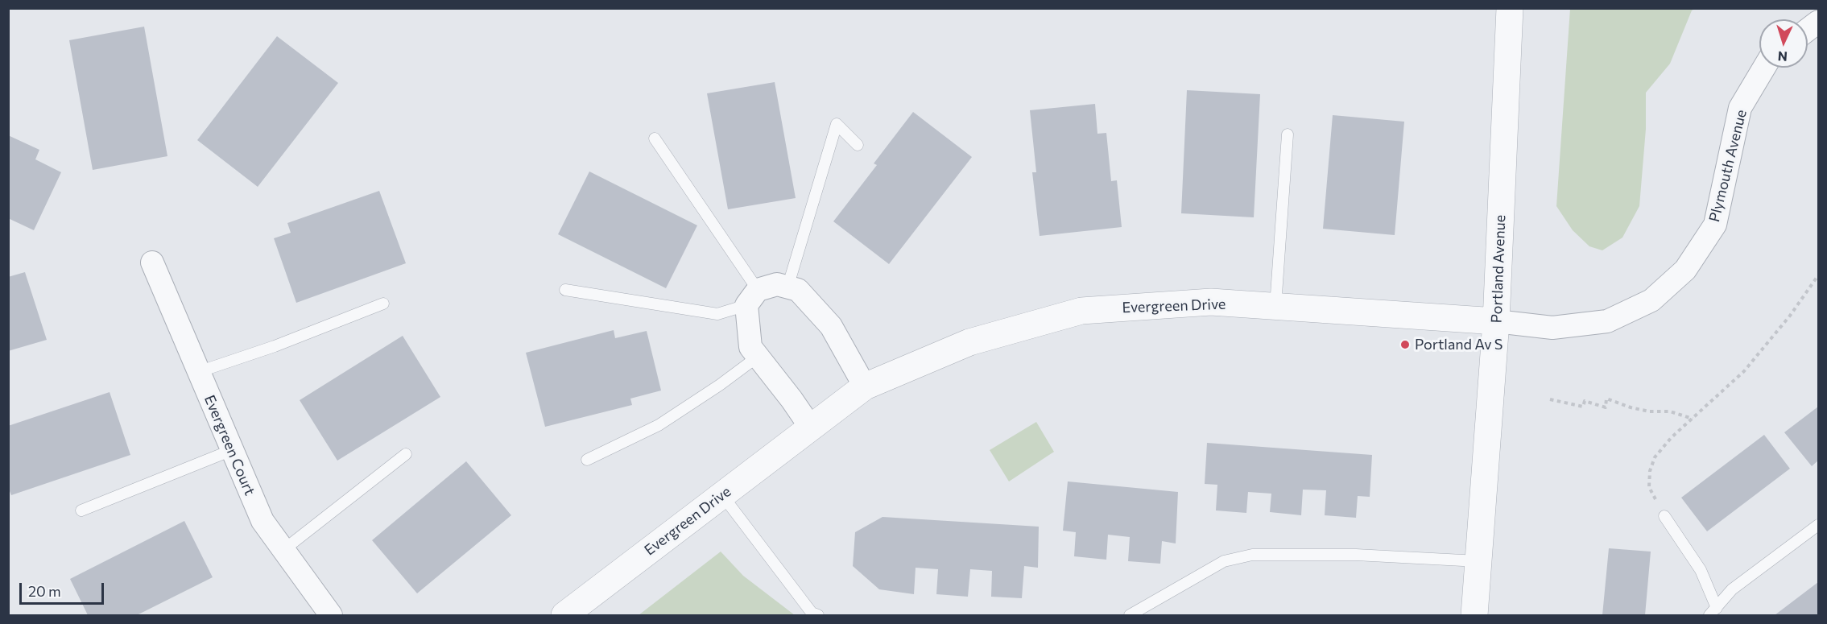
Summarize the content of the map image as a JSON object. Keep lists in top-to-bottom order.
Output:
{
  "streets": {
    "street": [
      "Plymouth Avenue",
      "Portland Avenue",
      "Evergreen Drive",
      "Evergreen Court"
    ]
  },
  "crossings": [
    ["Plymouth Avenue", "Portland Avenue"],
    ["Plymouth Avenue", "Evergreen Drive"],
    ["Portland Avenue", "Evergreen Drive"]
  ],
  "places": ["Portland Av S"],
  "scale_bar": "20 m",
  "north": "bottom"
}
